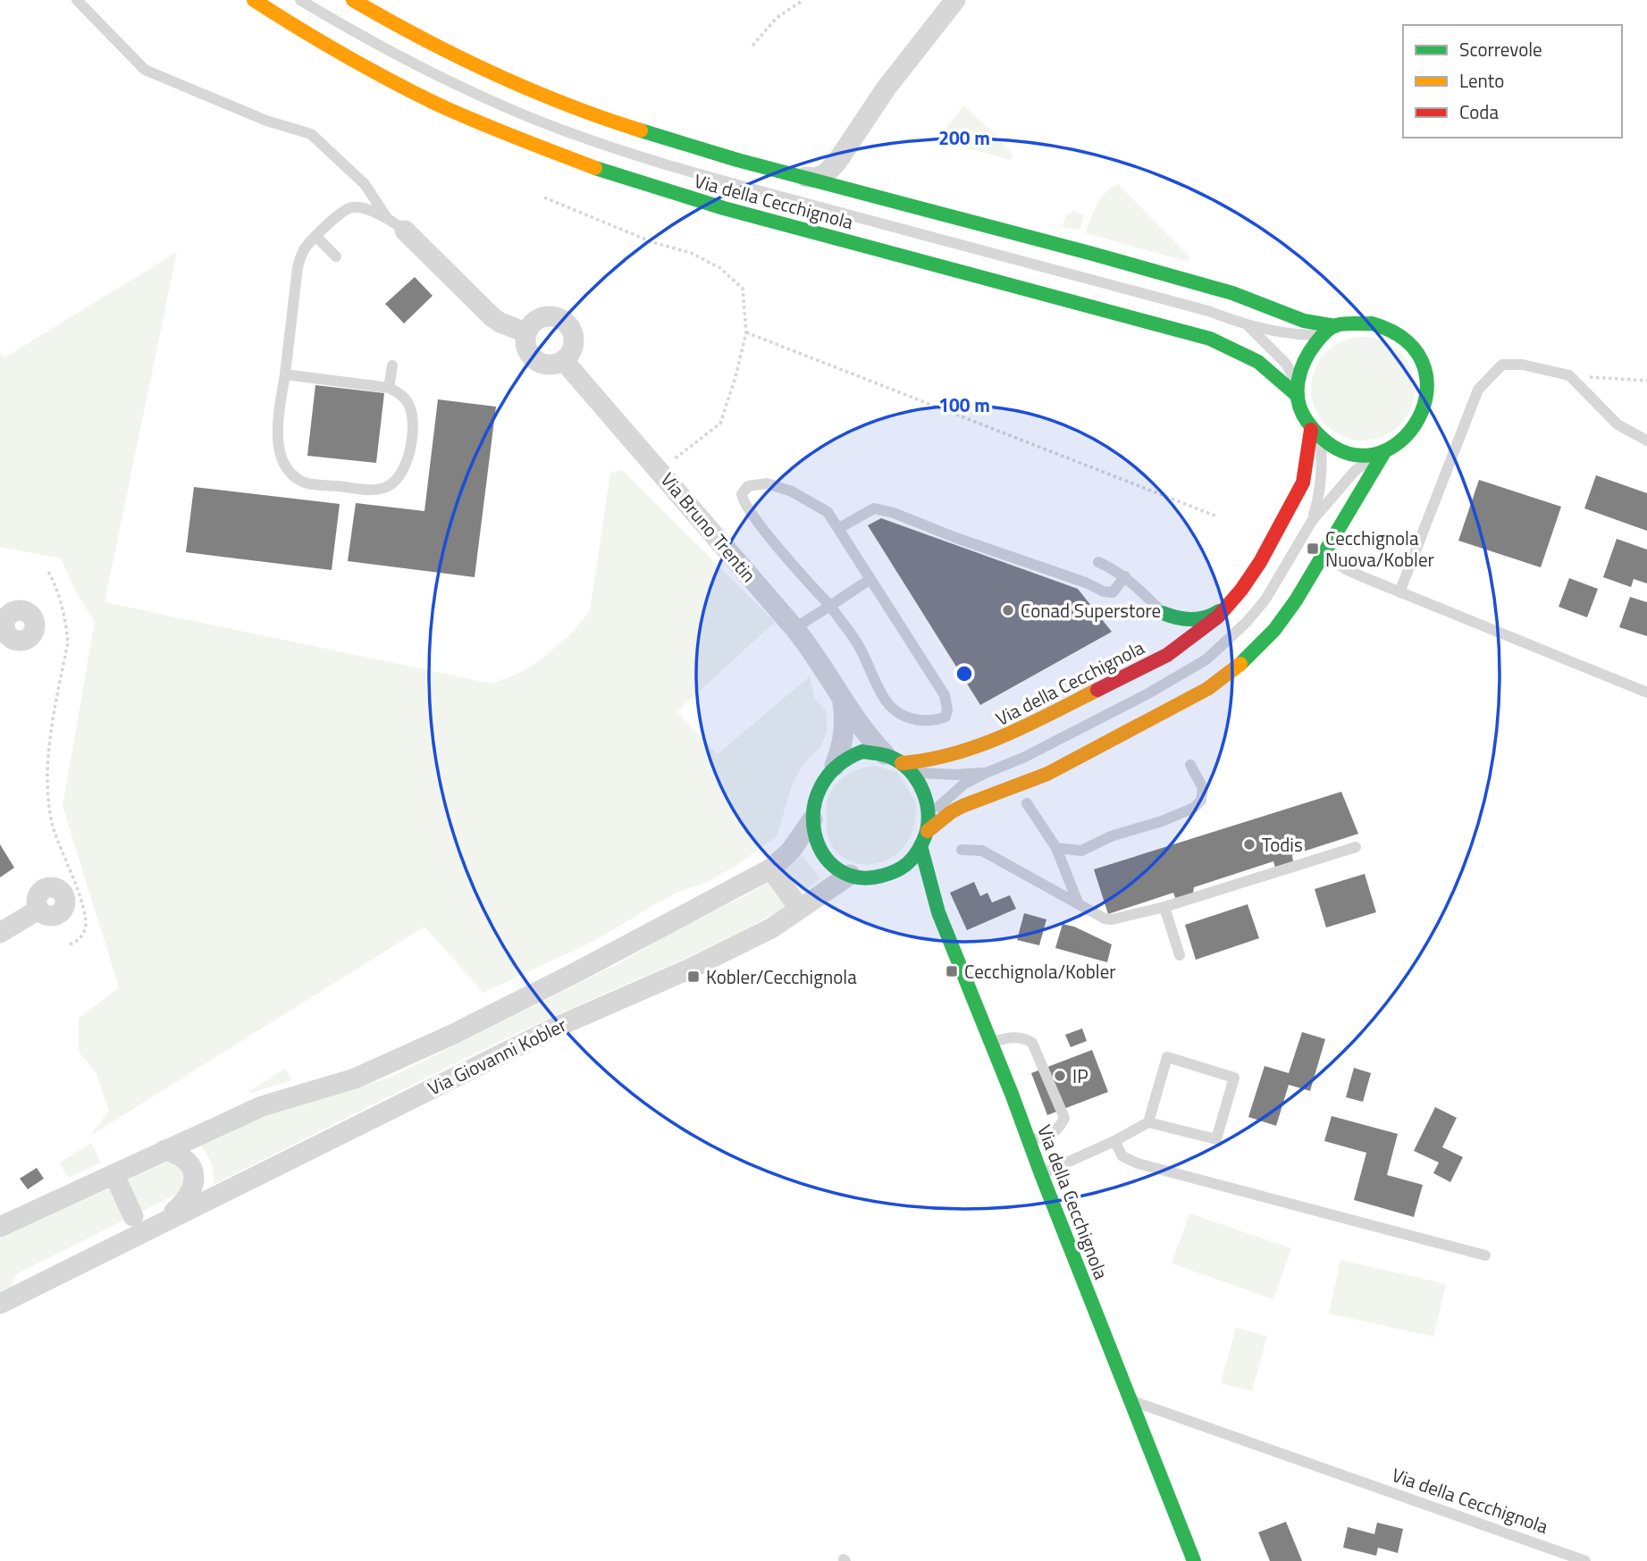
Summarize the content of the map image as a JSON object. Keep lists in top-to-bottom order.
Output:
{
  "streets": {
    "street": ["Via della Cecchignola", "Via Bruno Trentin", "Via Giovanni Kobler"]
  },
  "crossings": [
    ["Via della Cecchignola", "Via Bruno Trentin"],
    ["Via della Cecchignola", "Via Giovanni Kobler"],
    ["Via Bruno Trentin", "Via Giovanni Kobler"]
  ],
  "places": {
    "transit": ["Cecchignola Nuova/Kobler", "Cecchignola/Kobler", "Kobler/Cecchignola"],
    "other": ["Conad Superstore", "Todis", "IP"]
  },
  "legend": ["Scorrevole", "Lento", "Coda"],
  "rings": ["200 m", "100 m"]
}
